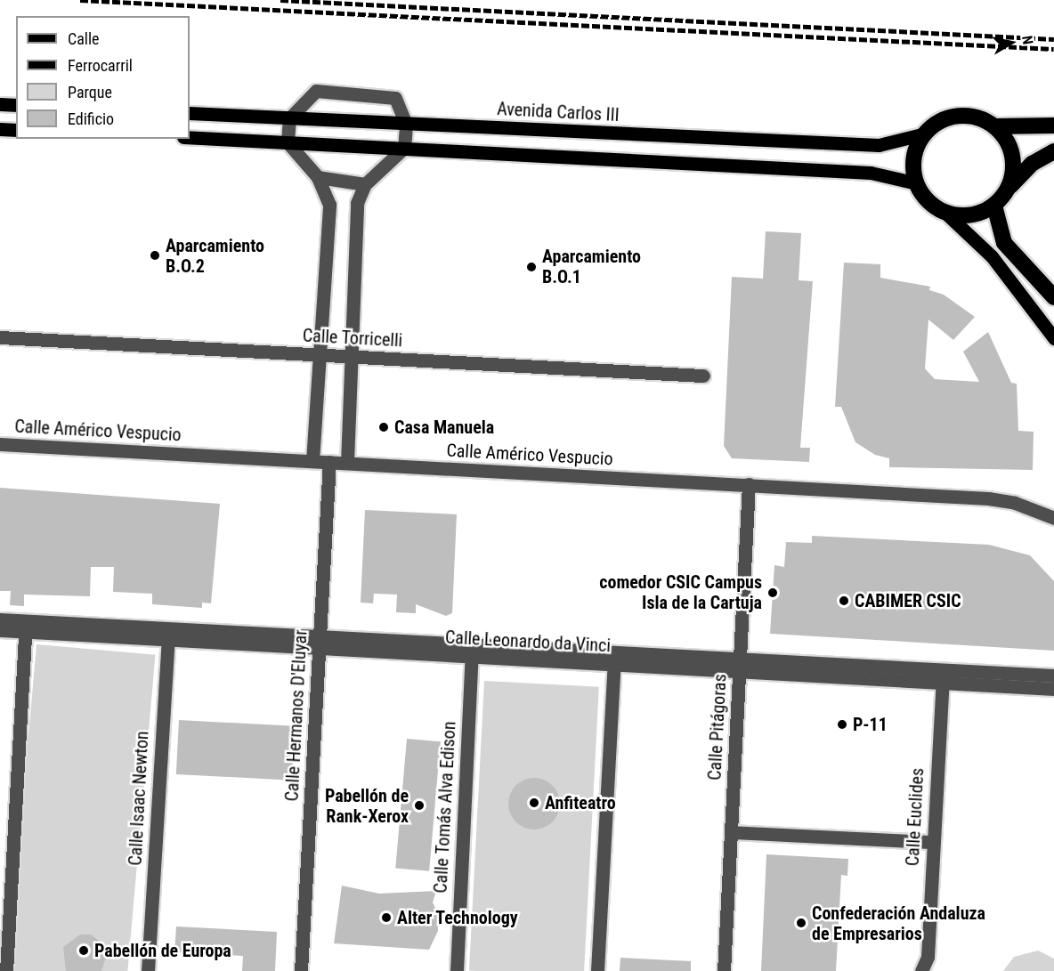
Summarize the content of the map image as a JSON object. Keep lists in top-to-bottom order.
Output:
{
  "streets": {
    "main road": ["Avenida Carlos III"],
    "street": [
      "Calle Torricelli",
      "Calle Américo Vespucio",
      "Calle Leonardo da Vinci",
      "Calle Hermanos D'Eluyar",
      "Calle Pitágoras",
      "Calle Isaac Newton",
      "Calle Tomás Alva Edison",
      "Calle Euclides"
    ]
  },
  "crossings": [
    ["Calle Américo Vespucio", "Calle Hermanos D'Eluyar"],
    ["Calle Américo Vespucio", "Calle Pitágoras"],
    ["Calle Leonardo da Vinci", "Calle Hermanos D'Eluyar"],
    ["Calle Leonardo da Vinci", "Calle Pitágoras"],
    ["Calle Leonardo da Vinci", "Calle Isaac Newton"],
    ["Calle Leonardo da Vinci", "Calle Tomás Alva Edison"],
    ["Calle Leonardo da Vinci", "Calle Euclides"]
  ],
  "places": [
    "Aparcamiento B.O.2",
    "Aparcamiento B.O.1",
    "Casa Manuela",
    "comedor CSIC Campus Isla de la Cartuja",
    "CABIMER CSIC",
    "P-11",
    "Anfiteatro",
    "Pabellón de Rank-Xerox",
    "Alter Technology",
    "Confederación Andaluza de Empresarios",
    "Pabellón de Europa"
  ],
  "legend": [
    "Calle",
    "Ferrocarril",
    "Parque",
    "Edificio"
  ],
  "north": "right"
}
